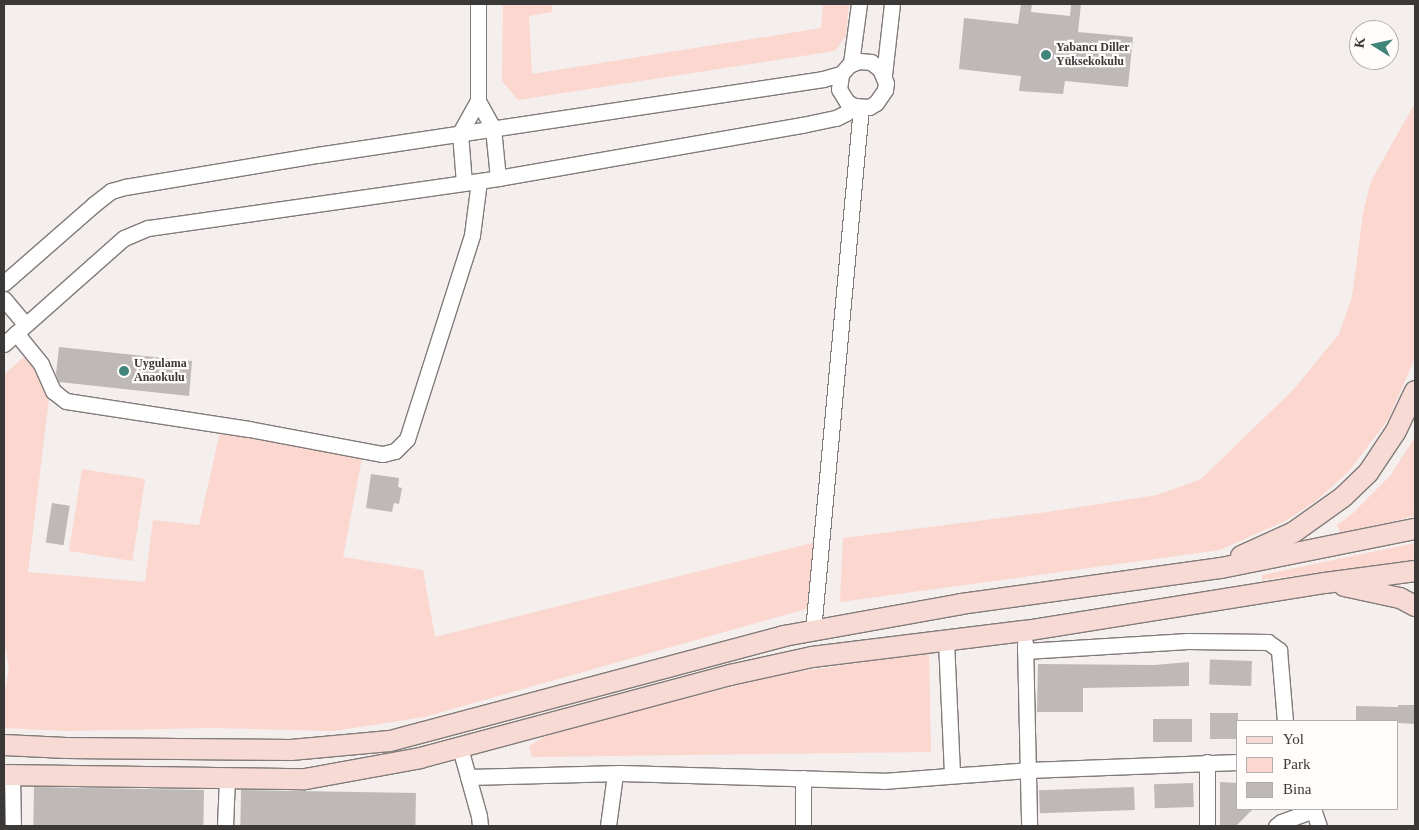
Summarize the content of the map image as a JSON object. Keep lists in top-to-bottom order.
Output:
{
  "places": ["Yabancı Diller Yüksekokulu", "Uygulama Anaokulu"],
  "legend": ["Yol", "Park", "Bina"],
  "north": "left"
}
